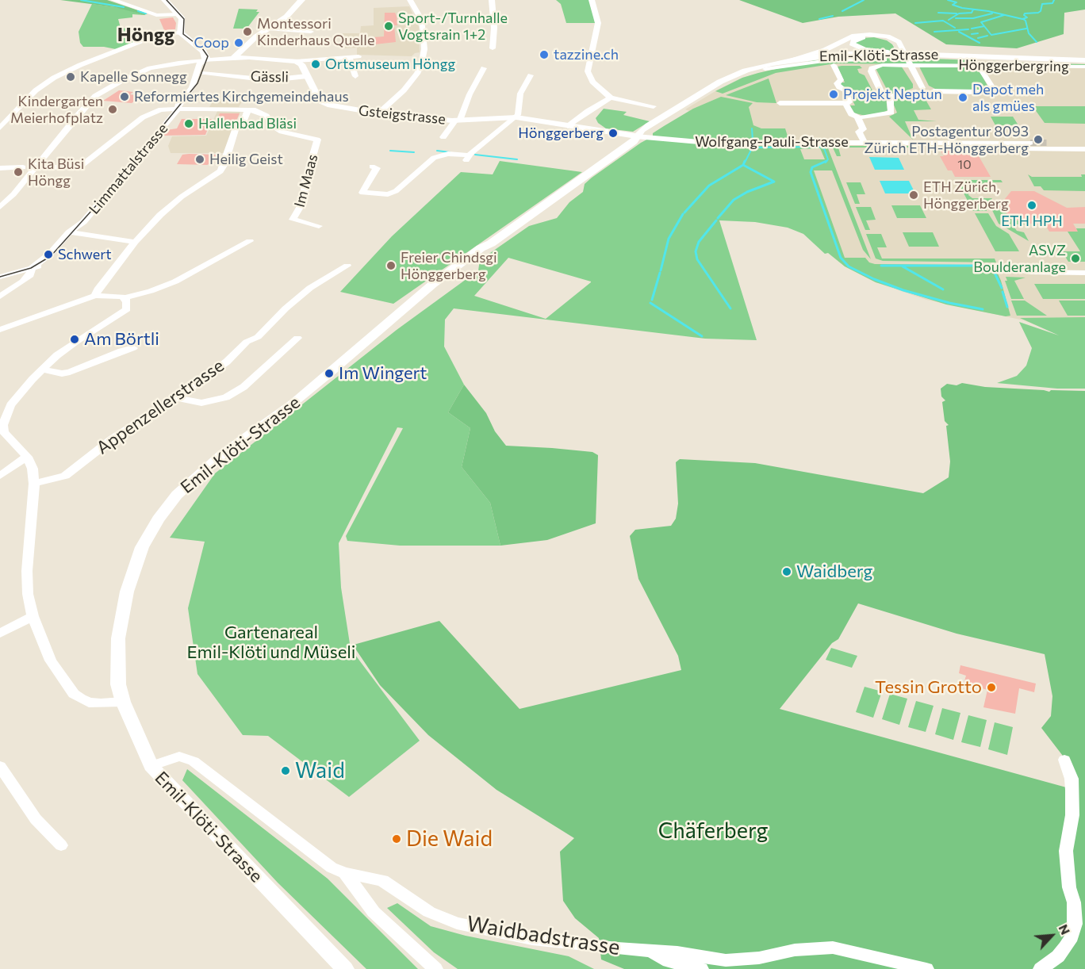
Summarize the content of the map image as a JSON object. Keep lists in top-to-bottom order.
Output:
{
  "streets": {
    "street": [
      "Emil-Klöti-Strasse",
      "Hönggerbergring",
      "Gässli",
      "Gsteigstrasse",
      "Wolfgang-Pauli-Strasse",
      "Limmattalstrasse",
      "Im Maas",
      "Appenzellerstrasse",
      "Waidbadstrasse"
    ]
  },
  "crossings": [
    ["Emil-Klöti-Strasse", "Gsteigstrasse"],
    ["Emil-Klöti-Strasse", "Wolfgang-Pauli-Strasse"],
    ["Emil-Klöti-Strasse", "Waidbadstrasse"],
    ["Gässli", "Gsteigstrasse"],
    ["Gsteigstrasse", "Wolfgang-Pauli-Strasse"]
  ],
  "districts": ["Höngg"],
  "parks": ["Gartenareal Emil-Klöti und Müseli", "Chäferberg"],
  "places": [
    "Sport-/Turnhalle Vogtsrain 1+2",
    "Montessori Kinderhaus Quelle",
    "Coop",
    "tazzine.ch",
    "Ortsmuseum Höngg",
    "Kapelle Sonnegg",
    "Projekt Neptun",
    "Reformiertes Kirchgemeindehaus",
    "Depot meh als gmües",
    "Kindergarten Meierhofplatz",
    "Hallenbad Bläsi",
    "Hönggerberg",
    "Postagentur 8093 Zürich ETH-Hönggerberg",
    "Heilig Geist",
    "Kita Büsi Höngg",
    "ETH Zürich, Hönggerberg",
    "ETH HPH",
    "Schwert",
    "ASVZ Boulderanlage",
    "Freier Chindsgi Hönggerberg",
    "Am Börtli",
    "Im Wingert",
    "Waidberg",
    "Tessin Grotto",
    "Waid",
    "Die Waid"
  ],
  "house_numbers": ["10"],
  "north": "top right"
}
